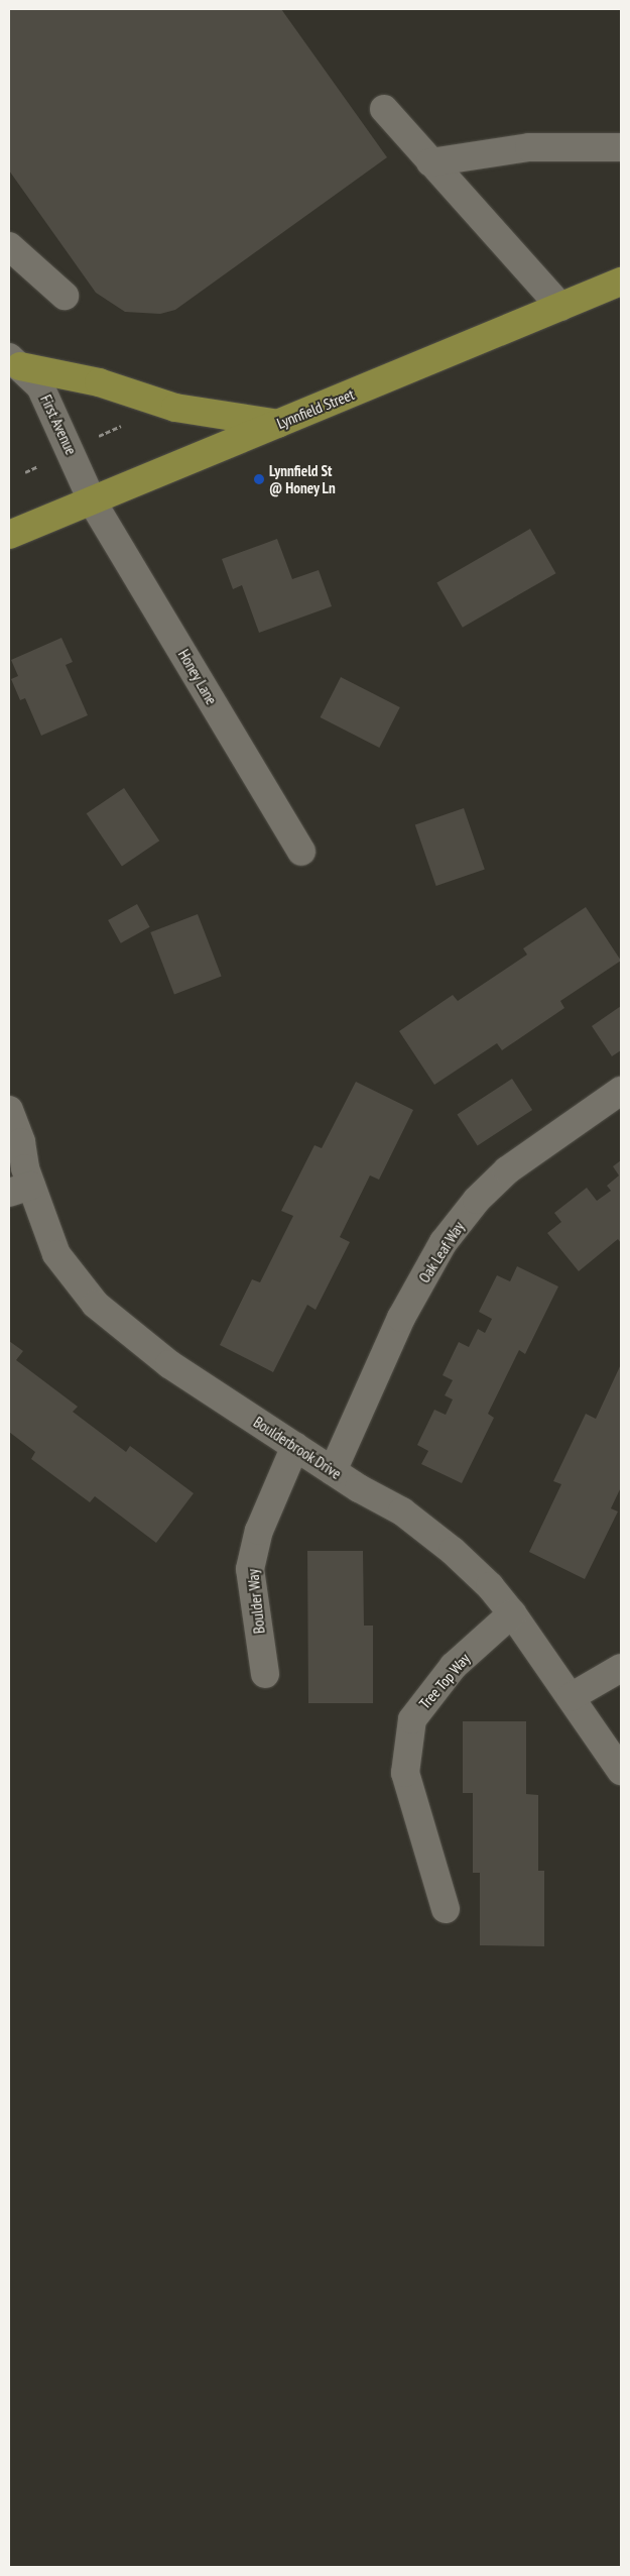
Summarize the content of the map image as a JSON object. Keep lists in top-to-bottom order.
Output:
{
  "streets": {
    "main road": ["Lynnfield Street"],
    "street": [
      "First Avenue",
      "Honey Lane",
      "Oak Leaf Way",
      "Boulderbrook Drive",
      "Boulder Way",
      "Tree Top Way"
    ]
  },
  "crossings": [
    ["Lynnfield Street", "First Avenue"],
    ["Lynnfield Street", "Honey Lane"],
    ["First Avenue", "Honey Lane"],
    ["Oak Leaf Way", "Boulderbrook Drive"],
    ["Boulderbrook Drive", "Boulder Way"],
    ["Boulderbrook Drive", "Tree Top Way"]
  ],
  "places": ["Lynnfield St @ Honey Ln"]
}
